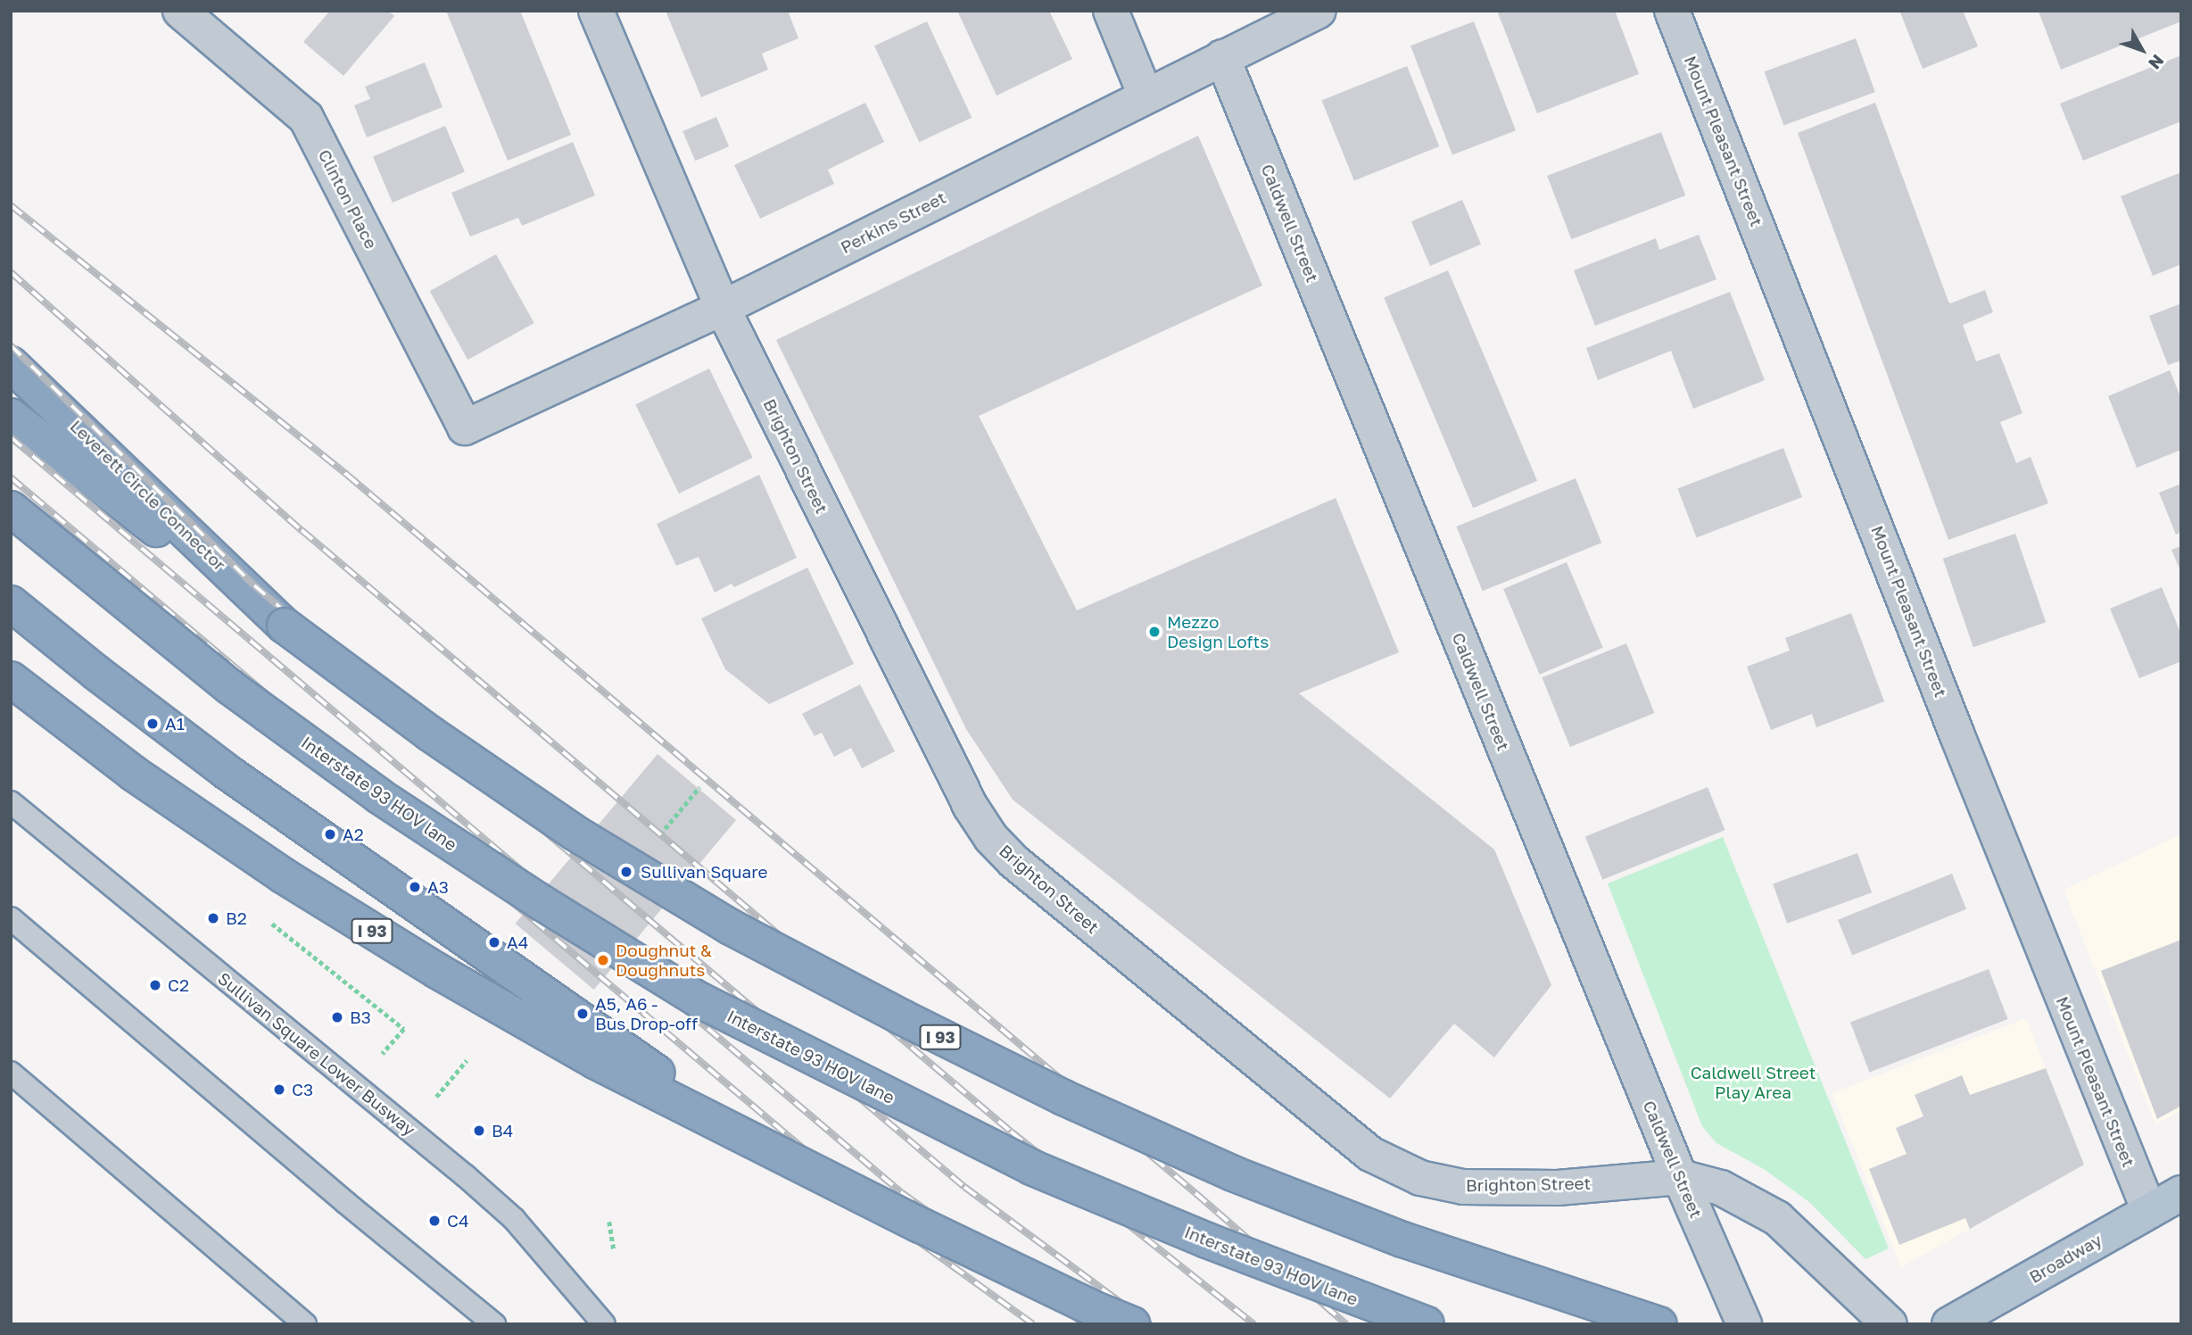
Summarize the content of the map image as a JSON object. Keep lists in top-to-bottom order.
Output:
{
  "streets": {
    "highway": ["Leverett Circle Connector", "Interstate 93 HOV lane", "I 93"],
    "main road": ["Broadway"],
    "street": [
      "Mount Pleasant Street",
      "Clinton Place",
      "Perkins Street",
      "Caldwell Street",
      "Brighton Street"
    ],
    "lane": ["Sullivan Square Lower Busway"]
  },
  "crossings": [
    ["Mount Pleasant Street", "Broadway"],
    ["Clinton Place", "Perkins Street"],
    ["Perkins Street", "Caldwell Street"],
    ["Perkins Street", "Brighton Street"],
    ["Caldwell Street", "Brighton Street"],
    ["Leverett Circle Connector", "I 93"]
  ],
  "parks": ["Caldwell Street Play Area"],
  "places": [
    "Mezzo Design Lofts",
    "A1",
    "A2",
    "Sullivan Square",
    "A3",
    "B2",
    "A4",
    "Doughnut & Doughnuts",
    "C2",
    "A5, A6 - Bus Drop-off",
    "B3",
    "C3",
    "B4",
    "C4"
  ],
  "north": "bottom right"
}
